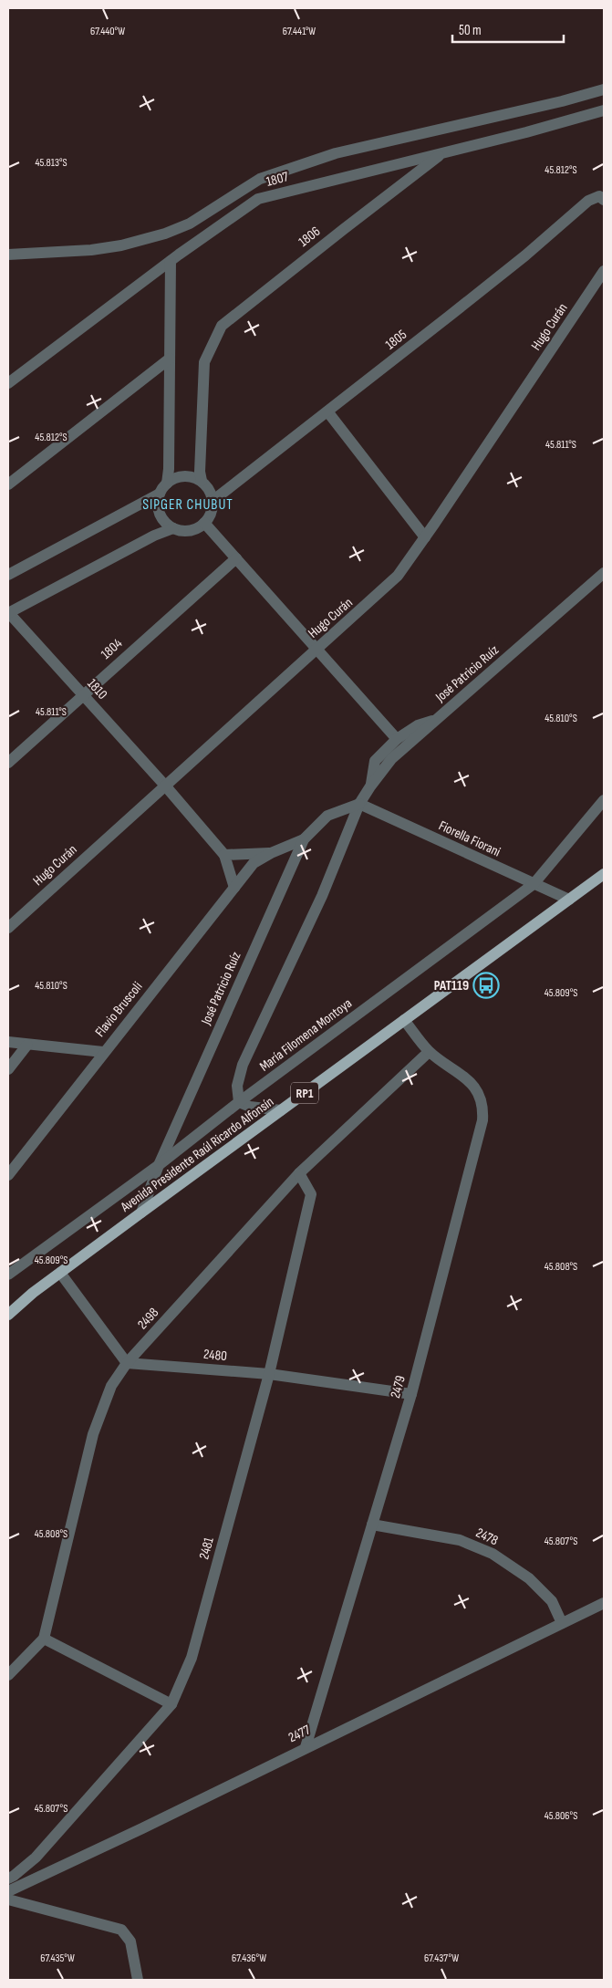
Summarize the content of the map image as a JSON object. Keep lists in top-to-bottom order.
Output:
{
  "streets": {
    "main road": ["RP1", "Avenida Presidente Raúl Ricardo Alfonsín"],
    "street": [
      "1807",
      "1806",
      "Hugo Curán",
      "1805",
      "1804",
      "José Patricio Ruíz",
      "1810",
      "Fiorella Fiorani",
      "Flavio Bruscoli",
      "María Filomena Montoya",
      "2498",
      "2480",
      "2479",
      "2478",
      "2481",
      "2477"
    ]
  },
  "crossings": [
    ["1807", "1806"],
    ["1806", "1805"],
    ["Hugo Curán", "1810"],
    ["1804", "1810"],
    ["José Patricio Ruíz", "Fiorella Fiorani"],
    ["José Patricio Ruíz", "María Filomena Montoya"],
    ["José Patricio Ruíz", "Avenida Presidente Raúl Ricardo Alfonsín"],
    ["Fiorella Fiorani", "María Filomena Montoya"],
    ["Fiorella Fiorani", "Avenida Presidente Raúl Ricardo Alfonsín"],
    ["Avenida Presidente Raúl Ricardo Alfonsín", "2479"],
    ["2498", "2480"],
    ["2498", "2479"],
    ["2498", "2481"],
    ["2480", "2479"],
    ["2480", "2481"],
    ["2479", "2478"],
    ["2479", "2477"],
    ["2478", "2477"]
  ],
  "districts": ["SIPGER CHUBUT"],
  "places": {
    "bus stop": ["PAT119"]
  },
  "scale_bar": "50 m",
  "coordinates": [
    "67.440°W",
    "67.441°W",
    "45.813°S",
    "45.812°S",
    "45.811°S",
    "45.810°S",
    "45.809°S",
    "45.808°S",
    "45.807°S",
    "45.806°S",
    "67.435°W",
    "67.436°W",
    "67.437°W"
  ]
}
